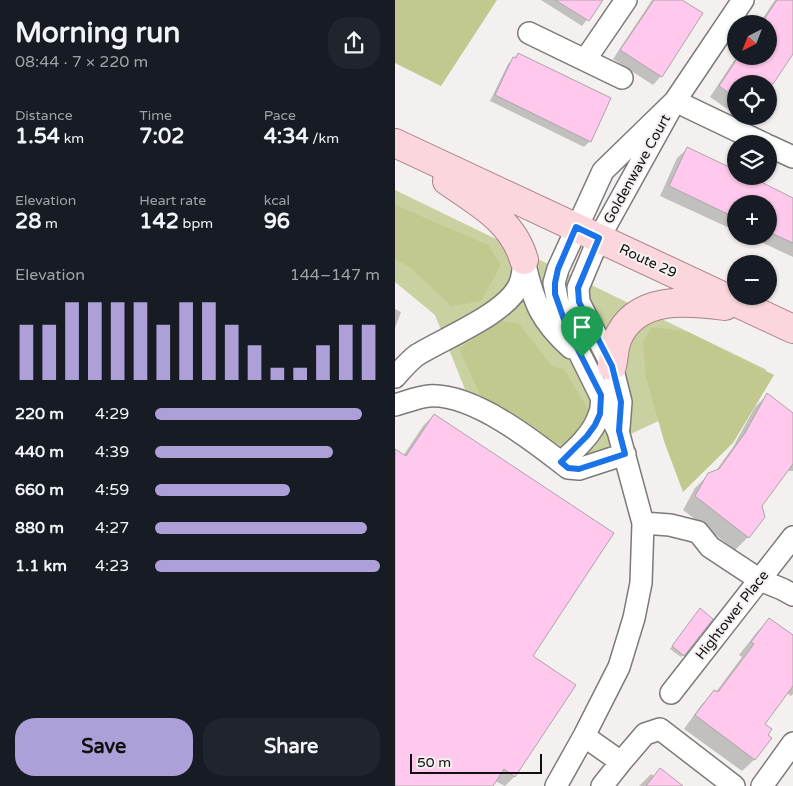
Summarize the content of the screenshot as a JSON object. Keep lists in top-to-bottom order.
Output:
{
  "streets": {
    "main road": ["Route 29"],
    "street": ["Goldenwave Court", "Hightower Place"]
  },
  "crossings": [
    ["Goldenwave Court", "Route 29"]
  ],
  "scale_bar": "50 m",
  "north": "bottom left",
  "page": {
    "heading": ["Morning run", "08:44 · 7 × 220 m"],
    "map_buttons": ["+", "−"],
    "stats": [
      ["Distance", "1.54 km"],
      ["Time", "7:02"],
      ["Pace", "4:34 /km"],
      ["Elevation", "28 m"],
      ["Heart rate", "142 bpm"],
      ["kcal", "96"]
    ],
    "chart": ["Elevation", "144–147 m"],
    "list": [
      {
        "name": "220 m",
        "note": "4:29"
      },
      {
        "name": "440 m",
        "note": "4:39"
      },
      {
        "name": "660 m",
        "note": "4:59"
      },
      {
        "name": "880 m",
        "note": "4:27"
      },
      {
        "name": "1.1 km",
        "note": "4:23"
      }
    ],
    "buttons": ["Save", "Share"],
    "scale": "50 m"
  }
}
